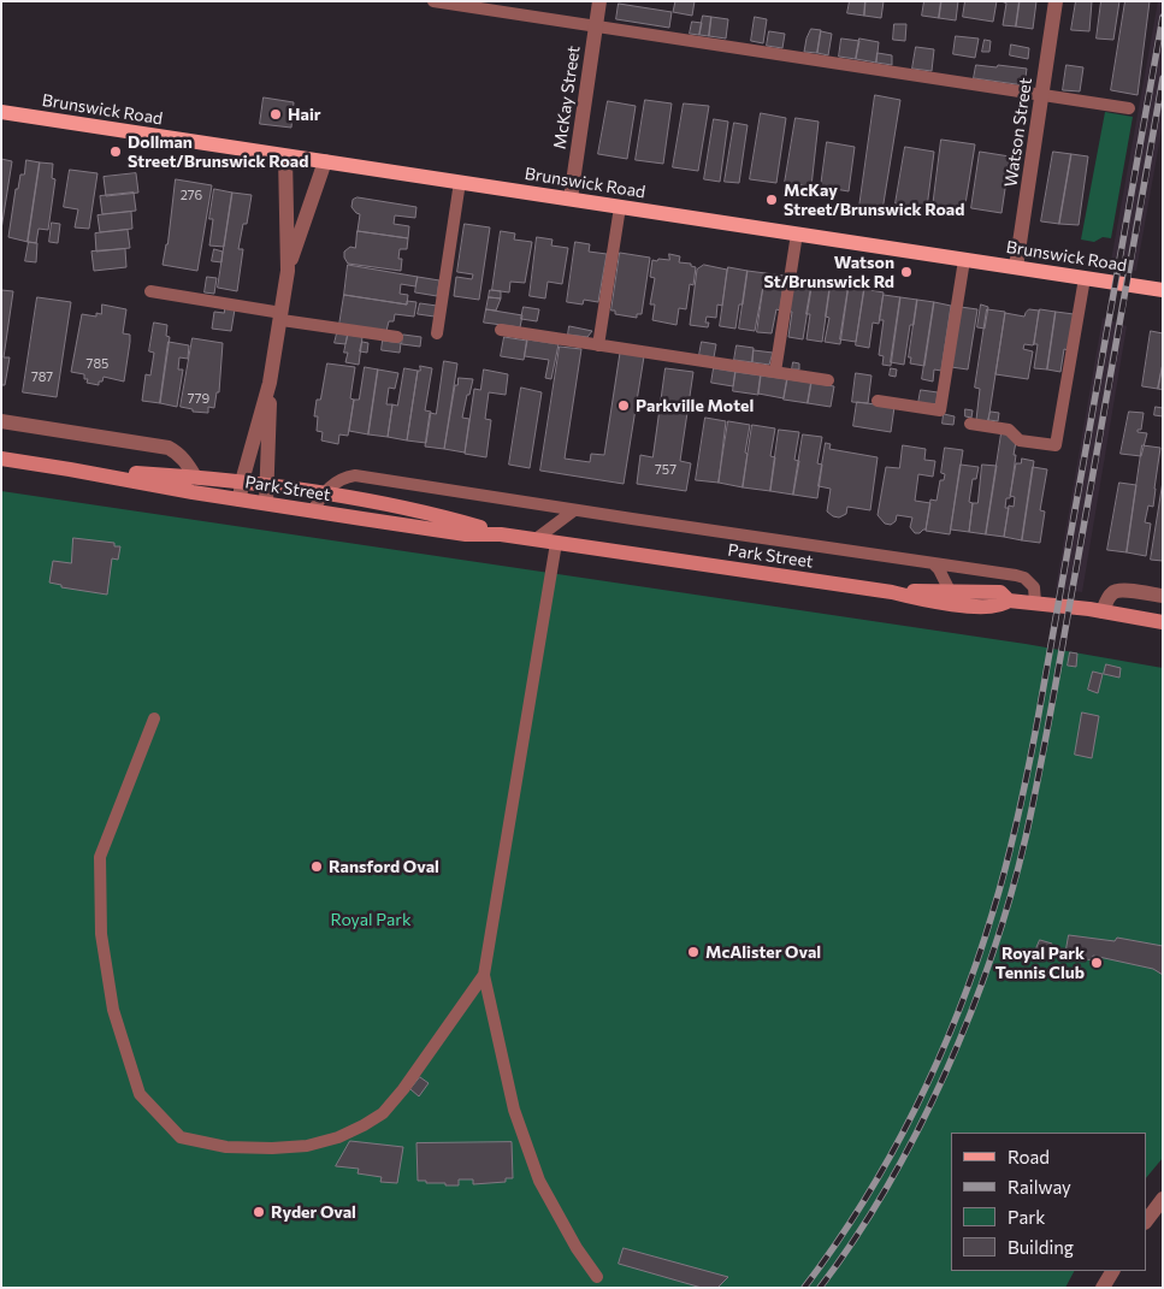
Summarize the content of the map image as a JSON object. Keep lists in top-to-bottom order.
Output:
{
  "streets": {
    "main road": ["Brunswick Road"],
    "street": ["McKay Street", "Watson Street", "Park Street"]
  },
  "crossings": [
    ["McKay Street", "Brunswick Road"],
    ["Brunswick Road", "Watson Street"]
  ],
  "parks": ["Royal Park"],
  "places": [
    "Hair",
    "Dollman Street/Brunswick Road",
    "McKay Street/Brunswick Road",
    "Watson St/Brunswick Rd",
    "Parkville Motel",
    "Ransford Oval",
    "McAlister Oval",
    "Royal Park Tennis Club",
    "Ryder Oval"
  ],
  "house_numbers": [
    "276",
    "785",
    "787",
    "779",
    "757"
  ],
  "legend": [
    "Road",
    "Railway",
    "Park",
    "Building"
  ]
}
